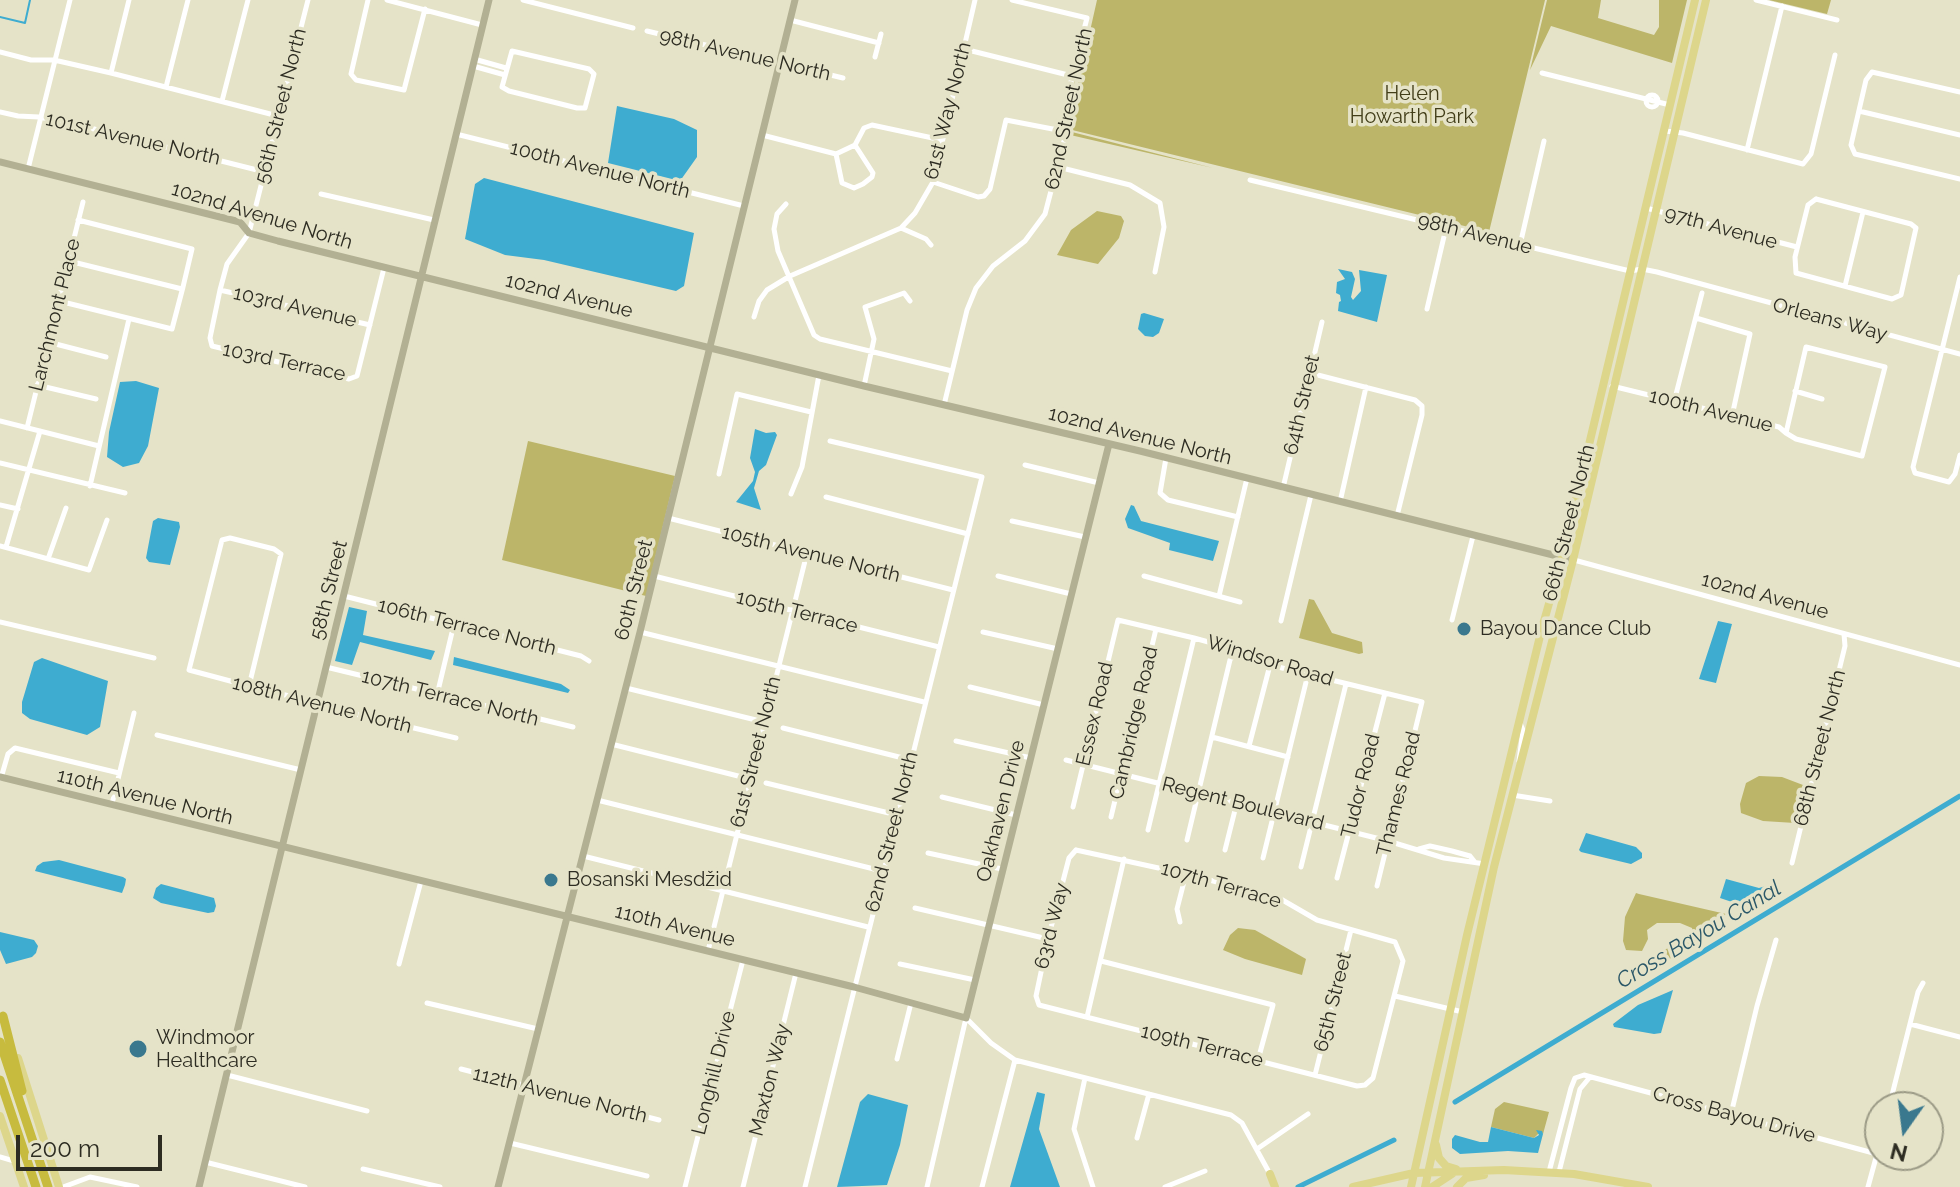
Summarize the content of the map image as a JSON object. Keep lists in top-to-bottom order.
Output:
{
  "streets": {
    "main road": ["66th Street North"],
    "street": [
      "98th Avenue North",
      "56th Street North",
      "62nd Street North",
      "61st Way North",
      "101st Avenue North",
      "100th Avenue North",
      "102nd Avenue North",
      "97th Avenue",
      "98th Avenue",
      "102nd Avenue",
      "103rd Avenue",
      "Larchmont Place",
      "Orleans Way",
      "103rd Terrace",
      "64th Street",
      "100th Avenue",
      "105th Avenue North",
      "58th Street",
      "60th Street",
      "105th Terrace",
      "106th Terrace North",
      "Windsor Road",
      "107th Terrace North",
      "108th Avenue North",
      "Essex Road",
      "Cambridge Road",
      "68th Street North",
      "61st Street North",
      "Tudor Road",
      "Thames Road",
      "110th Avenue North",
      "Regent Boulevard",
      "Oakhaven Drive",
      "107th Terrace",
      "110th Avenue",
      "63rd Way",
      "65th Street",
      "109th Terrace",
      "Longhill Drive",
      "Maxton Way",
      "112th Avenue North",
      "Cross Bayou Drive"
    ]
  },
  "crossings": [
    ["98th Avenue North", "60th Street"],
    ["56th Street North", "101st Avenue North"],
    ["56th Street North", "102nd Avenue North"],
    ["56th Street North", "103rd Avenue"],
    ["56th Street North", "103rd Terrace"],
    ["62nd Street North", "102nd Avenue North"],
    ["62nd Street North", "105th Avenue North"],
    ["62nd Street North", "105th Terrace"],
    ["62nd Street North", "110th Avenue"],
    ["100th Avenue North", "58th Street"],
    ["100th Avenue North", "60th Street"],
    ["102nd Avenue North", "102nd Avenue"],
    ["102nd Avenue North", "64th Street"],
    ["102nd Avenue North", "66th Street North"],
    ["102nd Avenue North", "58th Street"],
    ["102nd Avenue North", "60th Street"],
    ["102nd Avenue North", "Oakhaven Drive"],
    ["97th Avenue", "66th Street North"],
    ["98th Avenue", "Orleans Way"],
    ["98th Avenue", "66th Street North"],
    ["102nd Avenue", "66th Street North"],
    ["102nd Avenue", "58th Street"],
    ["102nd Avenue", "60th Street"],
    ["102nd Avenue", "68th Street North"],
    ["103rd Avenue", "103rd Terrace"],
    ["100th Avenue", "66th Street North"],
    ["66th Street North", "Regent Boulevard"],
    ["105th Avenue North", "60th Street"],
    ["105th Avenue North", "61st Street North"],
    ["58th Street", "106th Terrace North"],
    ["58th Street", "107th Terrace North"],
    ["58th Street", "108th Avenue North"],
    ["58th Street", "110th Avenue North"],
    ["58th Street", "110th Avenue"],
    ["60th Street", "105th Terrace"],
    ["60th Street", "110th Avenue"],
    ["60th Street", "112th Avenue North"],
    ["105th Terrace", "61st Street North"],
    ["Windsor Road", "Essex Road"],
    ["Windsor Road", "Cambridge Road"],
    ["Windsor Road", "Tudor Road"],
    ["Windsor Road", "Thames Road"],
    ["Essex Road", "Regent Boulevard"],
    ["Cambridge Road", "Regent Boulevard"],
    ["61st Street North", "110th Avenue"],
    ["Tudor Road", "Regent Boulevard"],
    ["Thames Road", "Regent Boulevard"],
    ["110th Avenue North", "110th Avenue"],
    ["Oakhaven Drive", "110th Avenue"],
    ["107th Terrace", "63rd Way"],
    ["107th Terrace", "65th Street"],
    ["107th Terrace", "109th Terrace"],
    ["110th Avenue", "Longhill Drive"],
    ["110th Avenue", "Maxton Way"],
    ["63rd Way", "109th Terrace"],
    ["65th Street", "109th Terrace"]
  ],
  "water": ["Cross Bayou Canal"],
  "parks": ["Helen Howarth Park"],
  "places": ["Bayou Dance Club", "Bosanski Mesdžid", "Windmoor Healthcare"],
  "scale_bar": "200 m",
  "north": "bottom"
}
